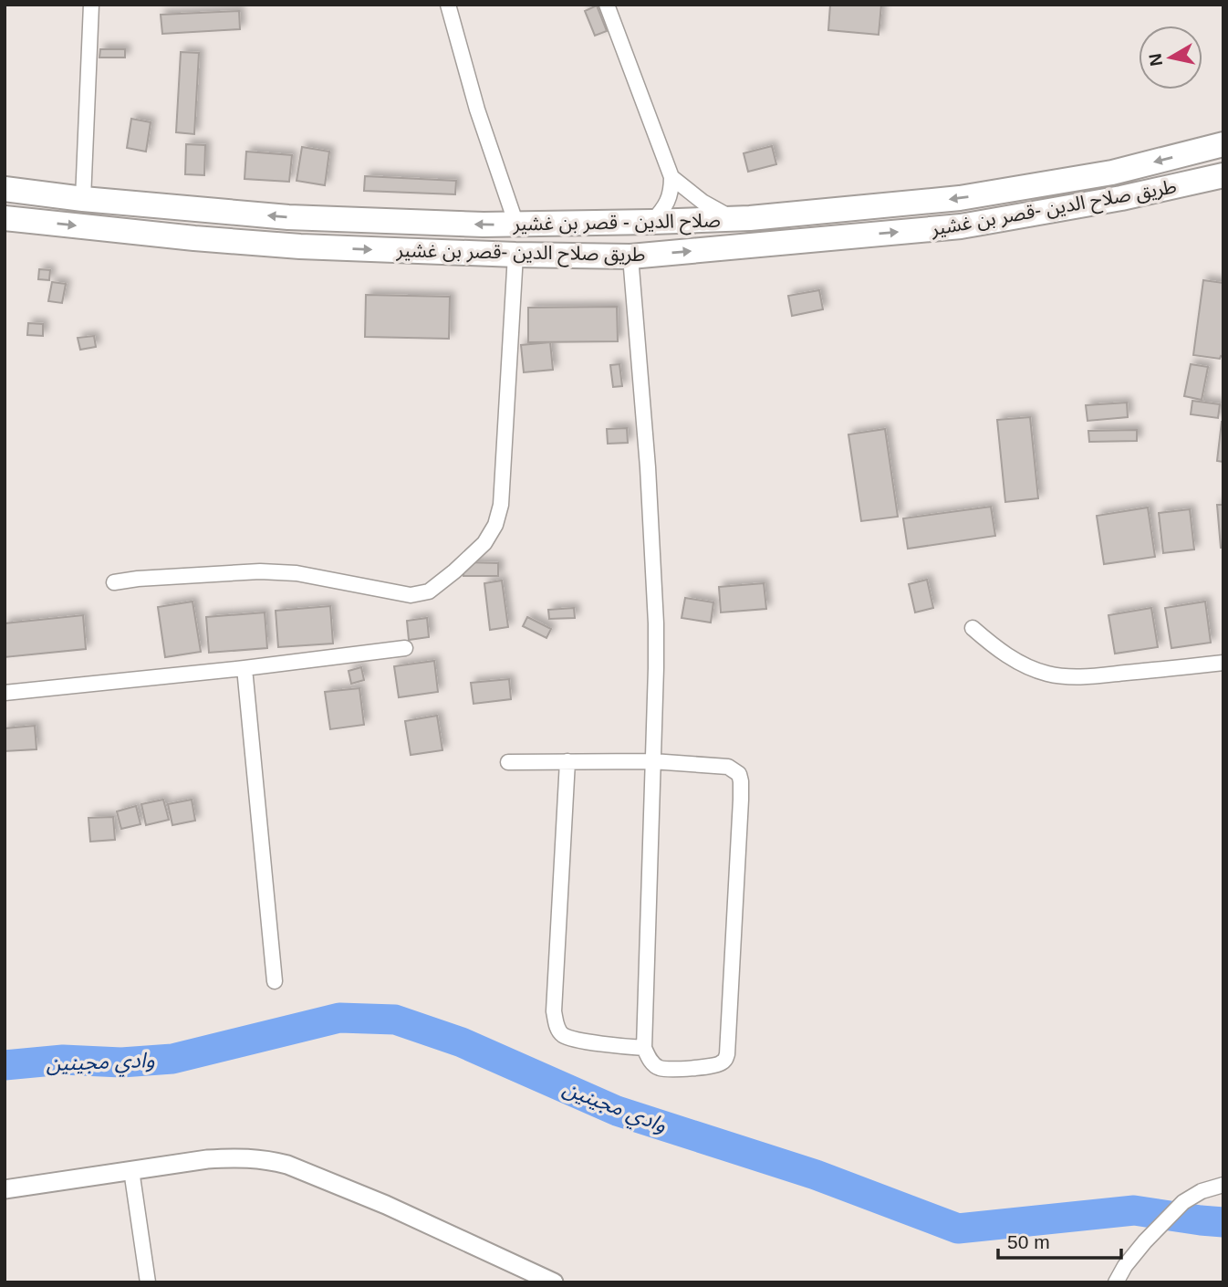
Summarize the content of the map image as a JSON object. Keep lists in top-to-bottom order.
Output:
{
  "streets": {
    "highway": ["طريق صلاح الدين -قصر بن غشير", "صلاح الدين - قصر بن غشير"]
  },
  "one_way": ["طريق صلاح الدين -قصر بن غشير", "صلاح الدين - قصر بن غشير"],
  "water": ["وادي مجينين"],
  "scale_bar": "50 m",
  "north": "left"
}
